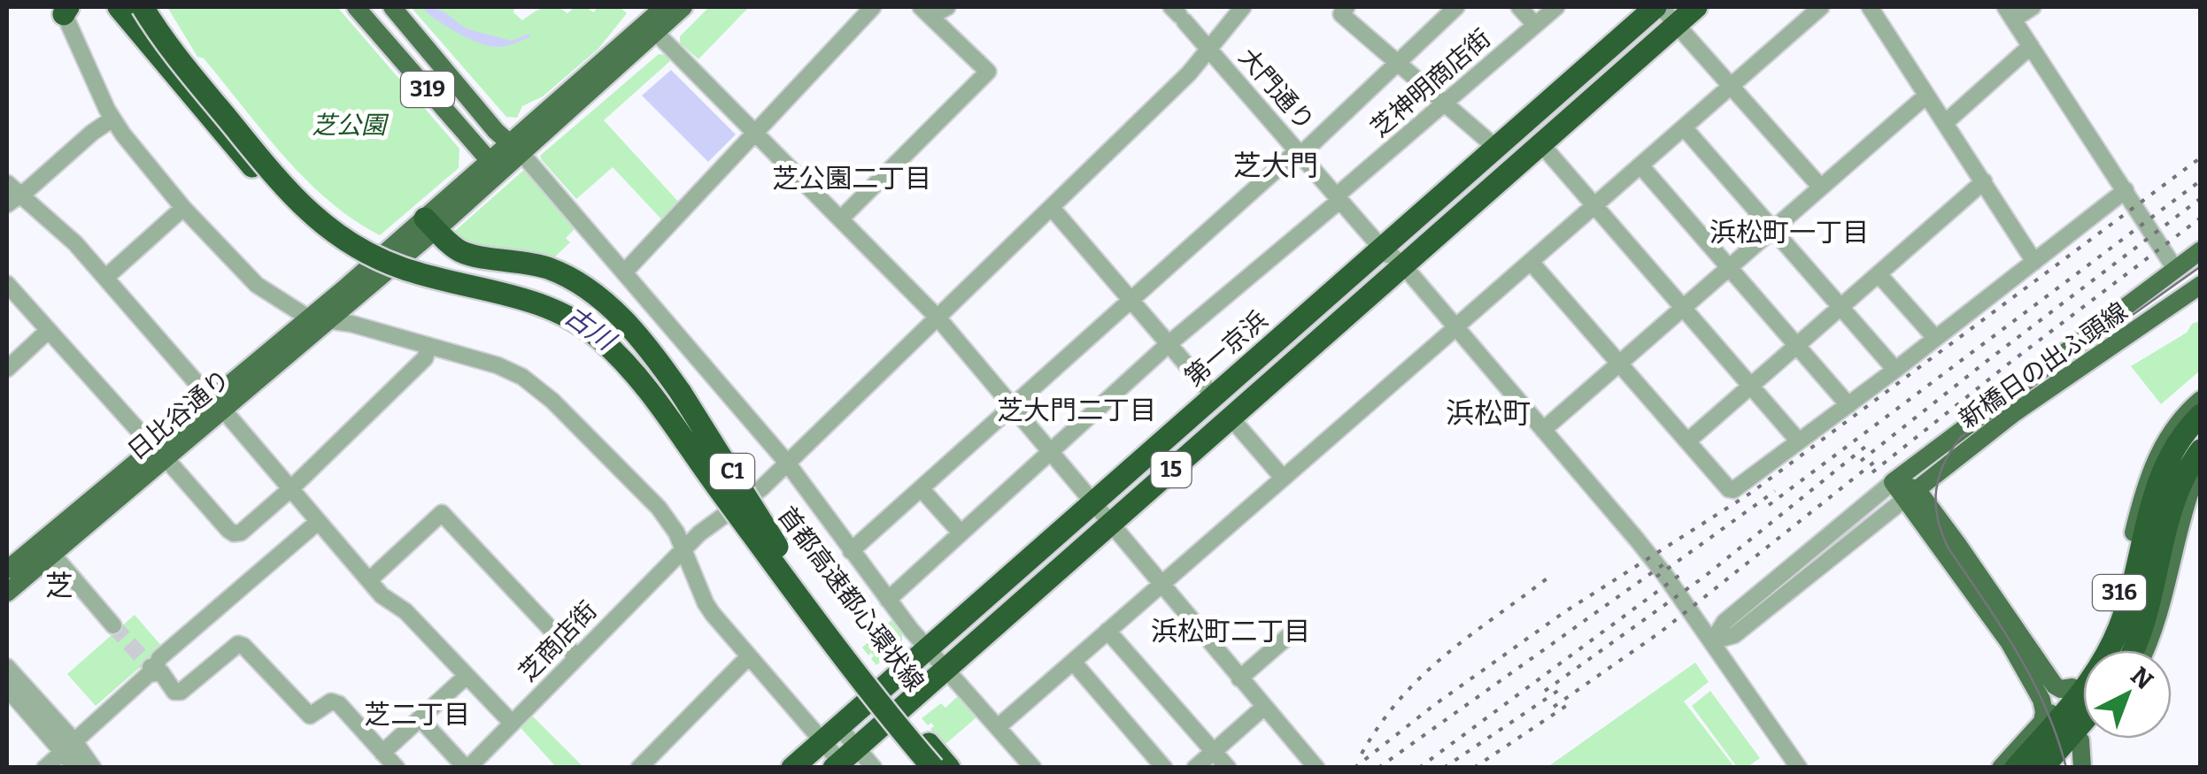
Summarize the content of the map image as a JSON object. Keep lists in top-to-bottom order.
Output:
{
  "streets": {
    "highway": [
      "第一京浜",
      "15",
      "C1",
      "首都高速都心環状線"
    ],
    "main road": [
      "319",
      "新橋日の出ふ頭線",
      "日比谷通り",
      "316"
    ],
    "street": ["芝神明商店街", "大門通り", "芝商店街"]
  },
  "crossings": [
    ["芝神明商店街", "大門通り"],
    ["大門通り", "第一京浜"],
    ["大門通り", "15"],
    ["大門通り", "芝商店街"],
    ["C1", "首都高速都心環状線"]
  ],
  "districts": [
    "芝大門",
    "芝公園二丁目",
    "浜松町一丁目",
    "芝大門二丁目",
    "浜松町",
    "芝",
    "浜松町二丁目",
    "芝二丁目"
  ],
  "water": ["古川"],
  "parks": ["芝公園"],
  "north": "top right"
}
